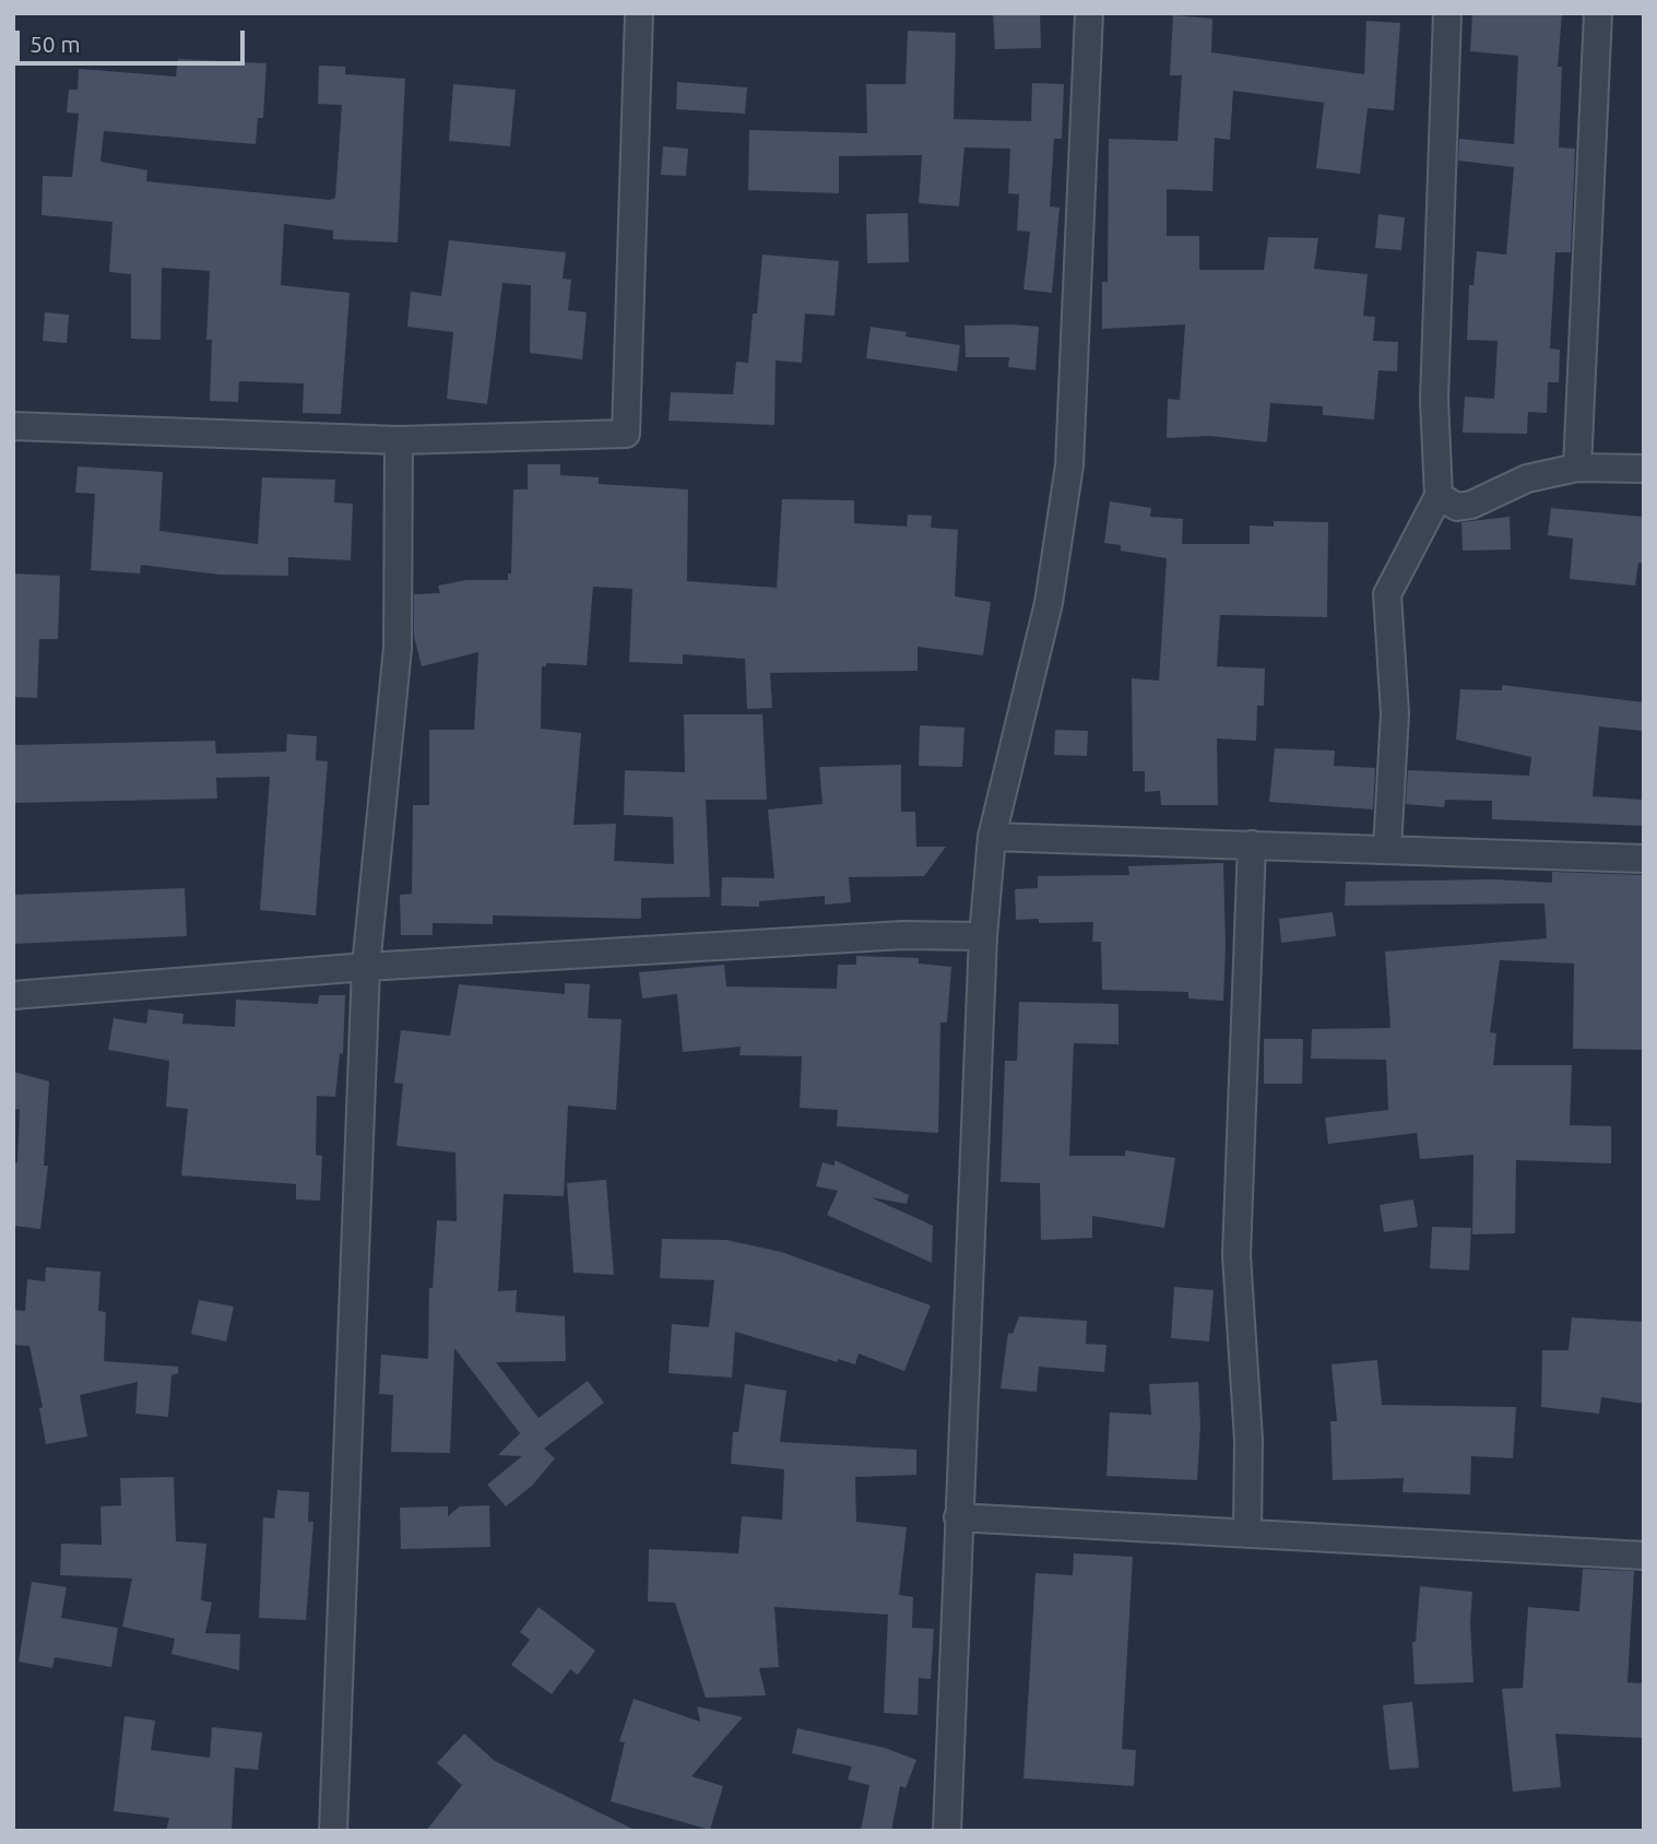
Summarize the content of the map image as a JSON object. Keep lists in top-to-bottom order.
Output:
{
  "scale_bar": "50 m"
}
